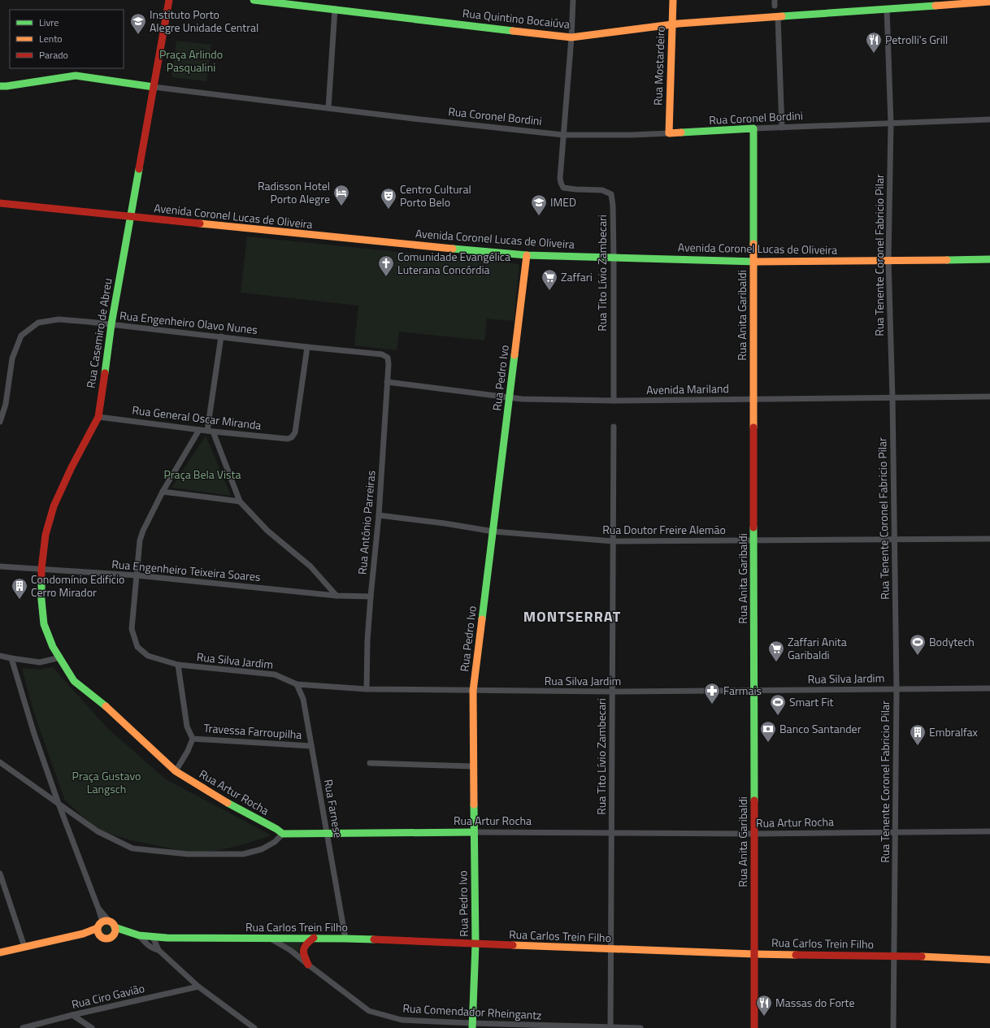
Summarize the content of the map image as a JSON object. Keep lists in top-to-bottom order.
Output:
{
  "streets": {
    "street": [
      "Rua Quintino Bocaiúva",
      "Rua Mostardeiro",
      "Rua Coronel Bordini",
      "Avenida Coronel Lucas de Oliveira",
      "Rua Tenente Coronel Fabricio Pilar",
      "Rua Tito Lívio Zambecari",
      "Rua Anita Garibaldi",
      "Rua Engenheiro Olavo Nunes",
      "Rua Casemiro de Abreu",
      "Rua Pedro Ivo",
      "Avenida Mariland",
      "Rua General Oscar Miranda",
      "Rua Antônio Parreiras",
      "Rua Doutor Freire Alemão",
      "Rua Engenheiro Teixeira Soares",
      "Rua Silva Jardim",
      "Travessa Farroupilha",
      "Rua Artur Rocha",
      "Rua Farnese",
      "Rua Carlos Trein Filho",
      "Rua Ciro Gavião",
      "Rua Comendador Rheingantz"
    ]
  },
  "crossings": [
    ["Rua Quintino Bocaiúva", "Rua Mostardeiro"],
    ["Rua Quintino Bocaiúva", "Rua Tenente Coronel Fabricio Pilar"],
    ["Rua Mostardeiro", "Rua Coronel Bordini"],
    ["Rua Coronel Bordini", "Rua Tenente Coronel Fabricio Pilar"],
    ["Rua Coronel Bordini", "Rua Tito Lívio Zambecari"],
    ["Rua Coronel Bordini", "Rua Anita Garibaldi"],
    ["Rua Coronel Bordini", "Rua Casemiro de Abreu"],
    ["Avenida Coronel Lucas de Oliveira", "Rua Tenente Coronel Fabricio Pilar"],
    ["Avenida Coronel Lucas de Oliveira", "Rua Tito Lívio Zambecari"],
    ["Avenida Coronel Lucas de Oliveira", "Rua Anita Garibaldi"],
    ["Avenida Coronel Lucas de Oliveira", "Rua Casemiro de Abreu"],
    ["Avenida Coronel Lucas de Oliveira", "Rua Pedro Ivo"],
    ["Rua Tenente Coronel Fabricio Pilar", "Avenida Mariland"],
    ["Rua Tenente Coronel Fabricio Pilar", "Rua Doutor Freire Alemão"],
    ["Rua Tenente Coronel Fabricio Pilar", "Rua Silva Jardim"],
    ["Rua Tenente Coronel Fabricio Pilar", "Rua Artur Rocha"],
    ["Rua Tenente Coronel Fabricio Pilar", "Rua Carlos Trein Filho"],
    ["Rua Tito Lívio Zambecari", "Avenida Mariland"],
    ["Rua Tito Lívio Zambecari", "Rua Doutor Freire Alemão"],
    ["Rua Tito Lívio Zambecari", "Rua Silva Jardim"],
    ["Rua Tito Lívio Zambecari", "Rua Artur Rocha"],
    ["Rua Tito Lívio Zambecari", "Rua Carlos Trein Filho"],
    ["Rua Tito Lívio Zambecari", "Rua Comendador Rheingantz"],
    ["Rua Anita Garibaldi", "Avenida Mariland"],
    ["Rua Anita Garibaldi", "Rua Doutor Freire Alemão"],
    ["Rua Anita Garibaldi", "Rua Silva Jardim"],
    ["Rua Anita Garibaldi", "Rua Artur Rocha"],
    ["Rua Anita Garibaldi", "Rua Carlos Trein Filho"],
    ["Rua Engenheiro Olavo Nunes", "Rua Casemiro de Abreu"],
    ["Rua Engenheiro Olavo Nunes", "Rua General Oscar Miranda"],
    ["Rua Engenheiro Olavo Nunes", "Rua Antônio Parreiras"],
    ["Rua Casemiro de Abreu", "Rua General Oscar Miranda"],
    ["Rua Casemiro de Abreu", "Rua Engenheiro Teixeira Soares"],
    ["Rua Casemiro de Abreu", "Rua Artur Rocha"],
    ["Rua Pedro Ivo", "Avenida Mariland"],
    ["Rua Pedro Ivo", "Rua Doutor Freire Alemão"],
    ["Rua Pedro Ivo", "Rua Silva Jardim"],
    ["Rua Pedro Ivo", "Rua Artur Rocha"],
    ["Rua Pedro Ivo", "Rua Carlos Trein Filho"],
    ["Rua Pedro Ivo", "Rua Comendador Rheingantz"],
    ["Avenida Mariland", "Rua Antônio Parreiras"],
    ["Rua General Oscar Miranda", "Rua Silva Jardim"],
    ["Rua Antônio Parreiras", "Rua Doutor Freire Alemão"],
    ["Rua Antônio Parreiras", "Rua Engenheiro Teixeira Soares"],
    ["Rua Antônio Parreiras", "Rua Silva Jardim"],
    ["Rua Engenheiro Teixeira Soares", "Rua Silva Jardim"],
    ["Rua Silva Jardim", "Rua Farnese"],
    ["Travessa Farroupilha", "Rua Farnese"],
    ["Rua Artur Rocha", "Rua Farnese"],
    ["Rua Farnese", "Rua Carlos Trein Filho"],
    ["Rua Carlos Trein Filho", "Rua Comendador Rheingantz"]
  ],
  "districts": ["MONTSERRAT"],
  "parks": ["Praça Arlindo Pasqualini", "Praça Bela Vista", "Praça Gustavo Langsch"],
  "places": {
    "school or university": ["Instituto Porto Alegre Unidade Central", "IMED"],
    "restaurant": ["Petrolli's Grill", "Massas do Forte"],
    "hotel": ["Radisson Hotel Porto Alegre"],
    "theatre": ["Centro Cultural Porto Belo"],
    "church": ["Comunidade Evangélica Luterana Concórdia"],
    "supermarket": ["Zaffari", "Zaffari Anita Garibaldi"],
    "building": ["Condomínio Edifício Cerro Mirador", "Embralfax"],
    "sports": ["Bodytech", "Smart Fit"],
    "pharmacy": ["Farmais"],
    "bank": ["Banco Santander"]
  },
  "legend": ["Livre", "Lento", "Parado"]
}
